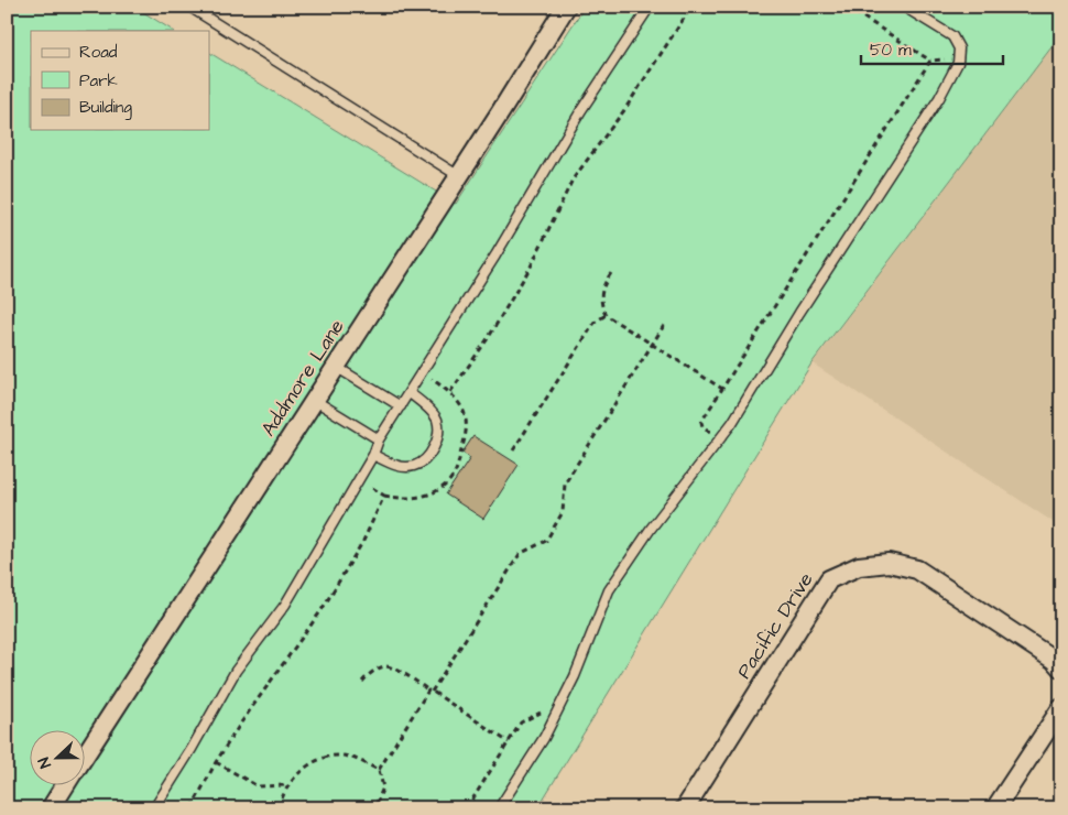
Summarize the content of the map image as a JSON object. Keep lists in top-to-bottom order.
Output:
{
  "streets": {
    "street": ["Addmore Lane", "Pacific Drive"]
  },
  "legend": ["Road", "Park", "Building"],
  "scale_bar": "50 m",
  "north": "left"
}
